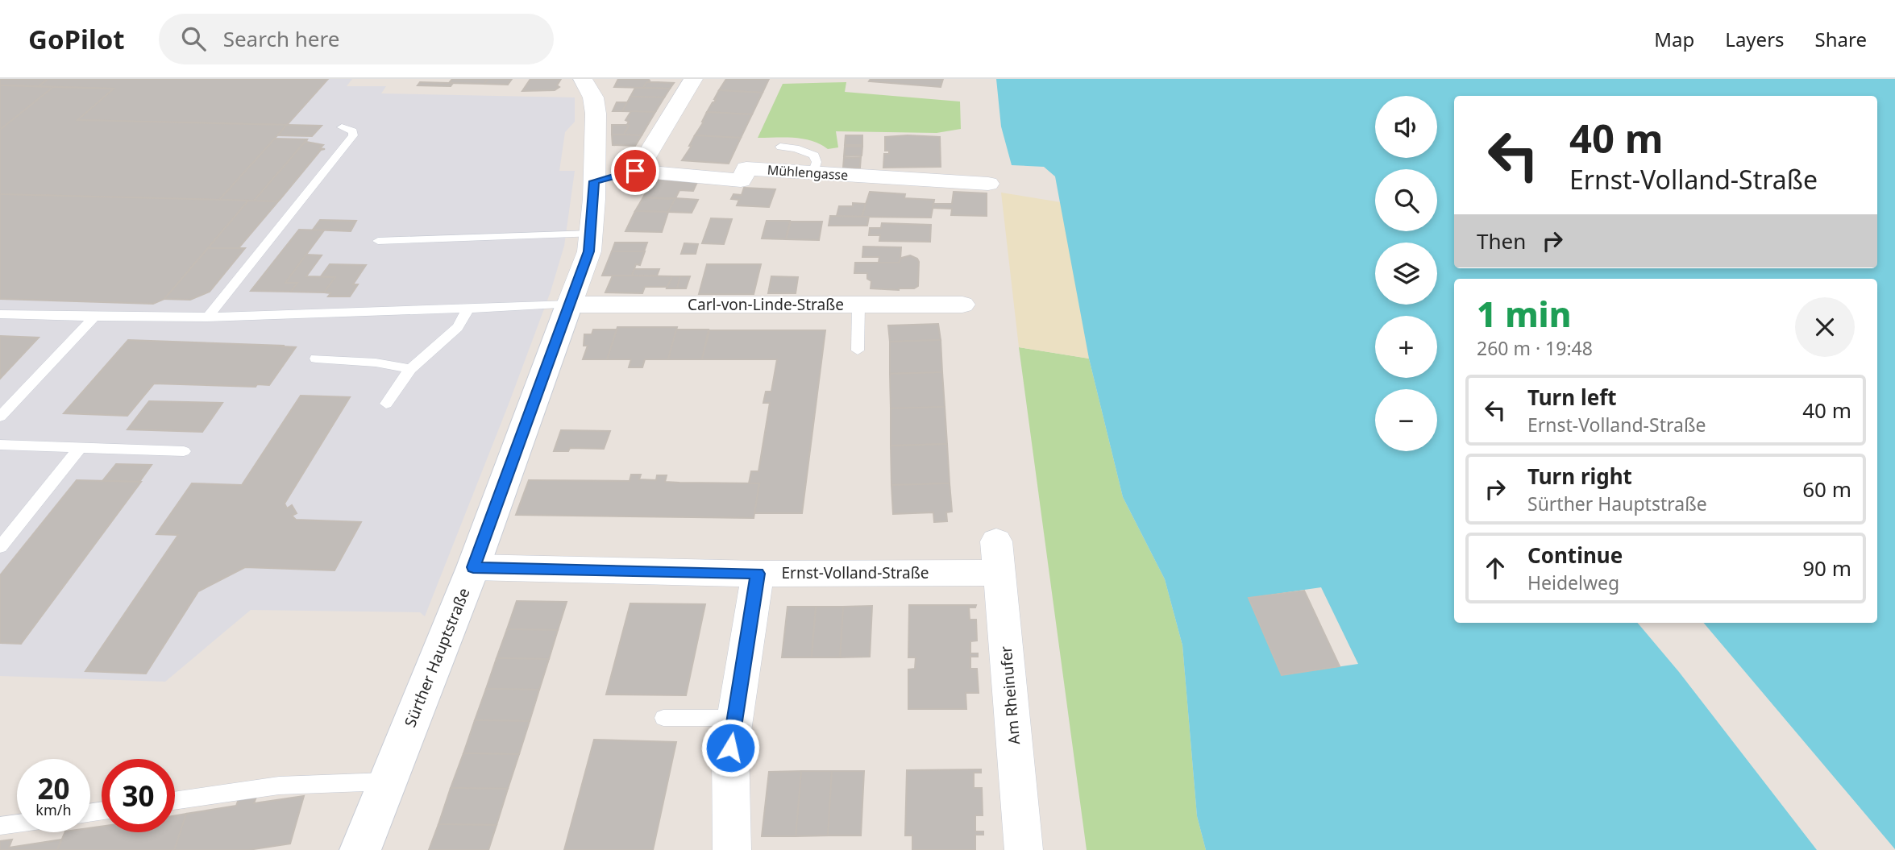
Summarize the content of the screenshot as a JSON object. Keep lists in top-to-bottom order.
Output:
{
  "streets": {
    "street": [
      "Mühlengasse",
      "Carl-von-Linde-Straße",
      "Ernst-Volland-Straße",
      "Sürther Hauptstraße",
      "Am Rheinufer"
    ]
  },
  "crossings": [
    ["Carl-von-Linde-Straße", "Sürther Hauptstraße"],
    ["Ernst-Volland-Straße", "Sürther Hauptstraße"],
    ["Ernst-Volland-Straße", "Am Rheinufer"]
  ],
  "page": {
    "header": "GoPilot",
    "search": "Search here",
    "nav": ["Map", "Layers", "Share"],
    "map_buttons": ["+", "−"],
    "turn": ["40 m", "Ernst-Volland-Straße"],
    "then": "Then",
    "heading": ["1 min", "260 m · 19:48"],
    "list": [
      {
        "name": "Turn left",
        "note": "Ernst-Volland-Straße",
        "value": "40 m"
      },
      {
        "name": "Turn right",
        "note": "Sürther Hauptstraße",
        "value": "60 m"
      },
      {
        "name": "Continue",
        "note": "Heidelweg",
        "value": "90 m"
      }
    ],
    "speed": "20 km/h",
    "limit": "30"
  }
}
